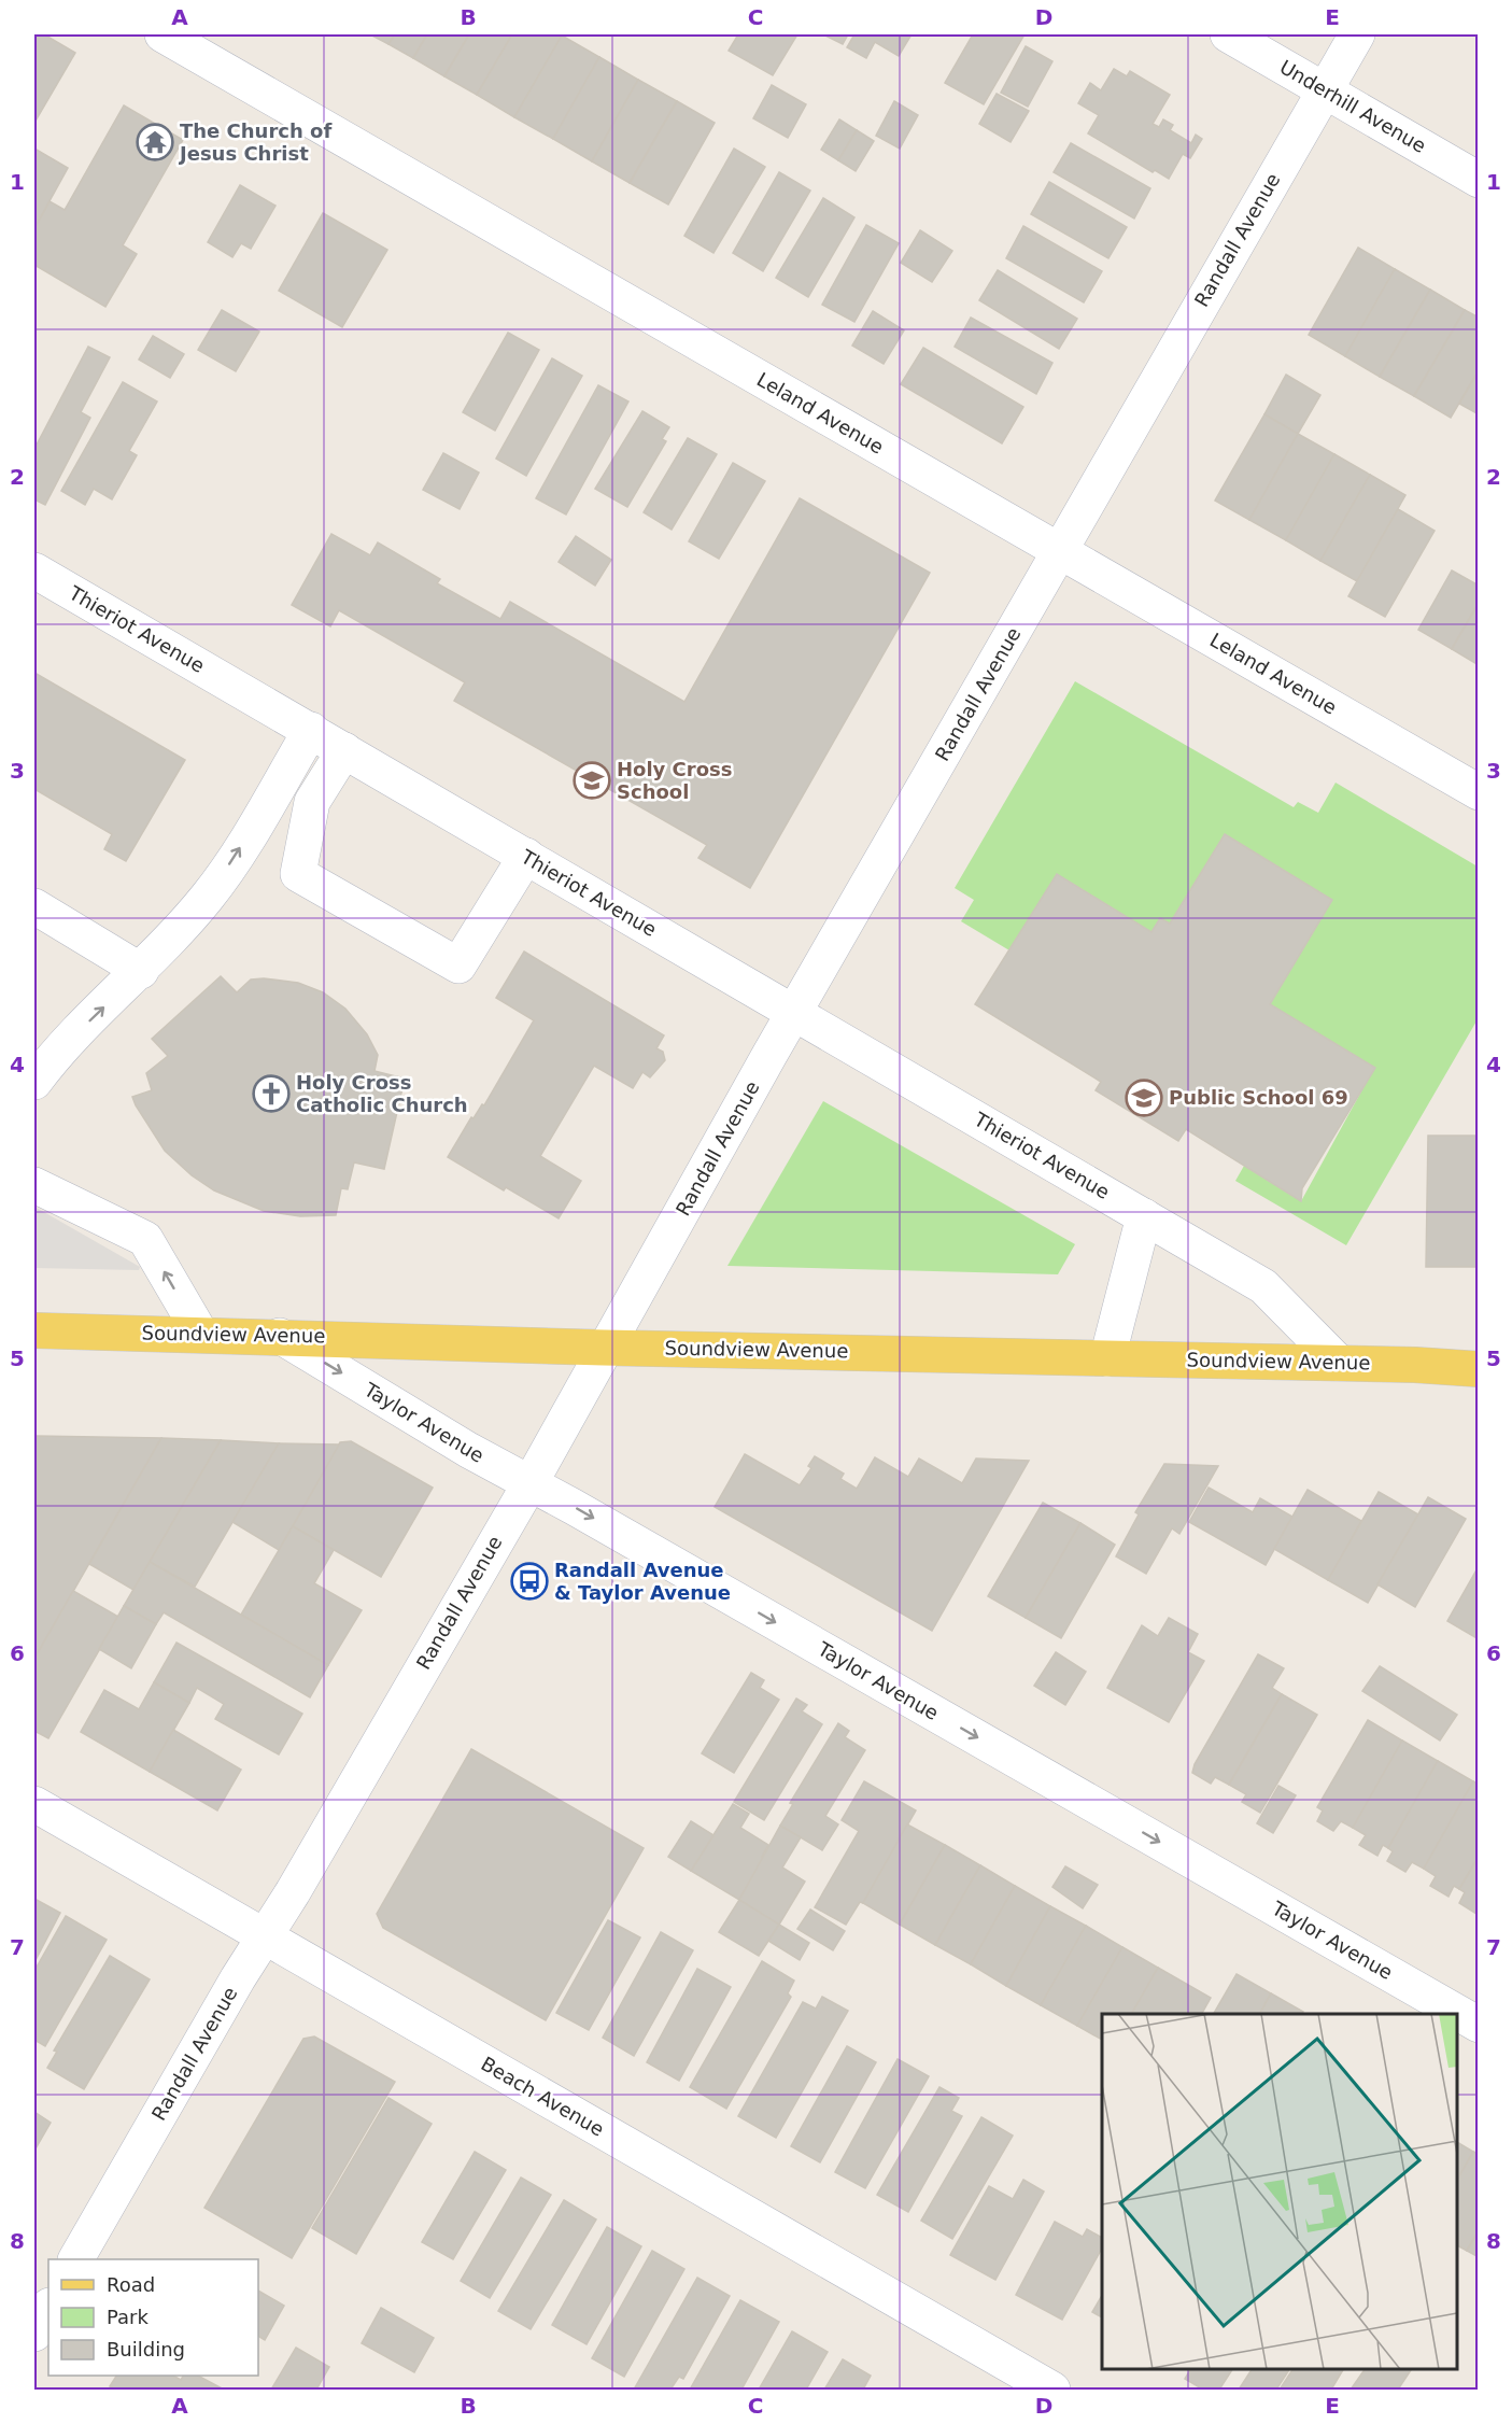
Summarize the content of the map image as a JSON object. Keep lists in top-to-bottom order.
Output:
{
  "streets": {
    "main road": ["Soundview Avenue"],
    "street": [
      "Underhill Avenue",
      "Randall Avenue",
      "Leland Avenue",
      "Thieriot Avenue",
      "Taylor Avenue",
      "Beach Avenue"
    ]
  },
  "crossings": [
    ["Underhill Avenue", "Randall Avenue"],
    ["Randall Avenue", "Leland Avenue"],
    ["Randall Avenue", "Thieriot Avenue"],
    ["Randall Avenue", "Soundview Avenue"],
    ["Randall Avenue", "Taylor Avenue"],
    ["Randall Avenue", "Beach Avenue"],
    ["Thieriot Avenue", "Soundview Avenue"],
    ["Soundview Avenue", "Taylor Avenue"]
  ],
  "one_way": ["Taylor Avenue"],
  "places": {
    "temple": ["The Church of Jesus Christ"],
    "school or university": ["Holy Cross School", "Public School 69"],
    "church": ["Holy Cross Catholic Church"],
    "bus stop": ["Randall Avenue & Taylor Avenue"]
  },
  "legend": ["Road", "Park", "Building"],
  "grid": {
    "columns": [
      "A",
      "B",
      "C",
      "D",
      "E"
    ],
    "rows": [
      "1",
      "2",
      "3",
      "4",
      "5",
      "6",
      "7",
      "8"
    ]
  }
}
